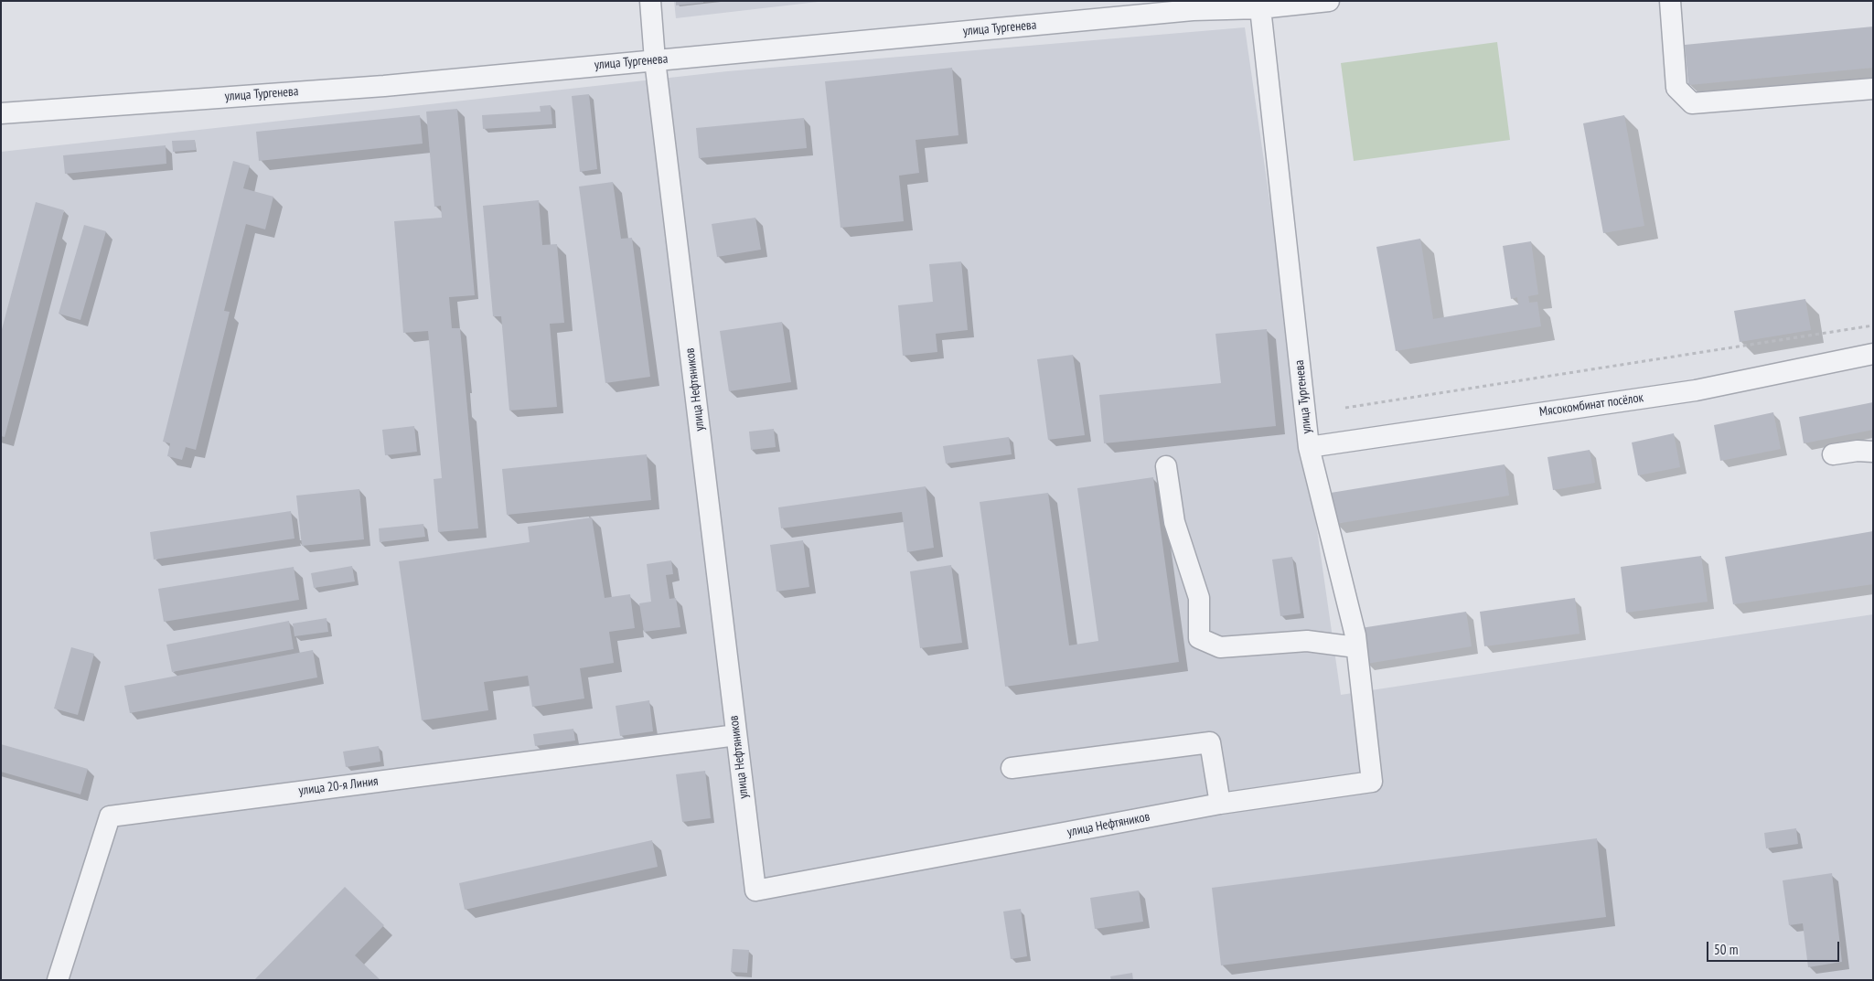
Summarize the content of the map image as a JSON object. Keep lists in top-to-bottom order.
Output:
{
  "streets": {
    "street": [
      "улица Тургенева",
      "улица Нефтяников",
      "Мясокомбинат посёлок",
      "улица 20-я Линия"
    ]
  },
  "crossings": [
    ["улица Тургенева", "улица Нефтяников"],
    ["улица Тургенева", "Мясокомбинат посёлок"],
    ["улица Нефтяников", "улица 20-я Линия"]
  ],
  "scale_bar": "50 m"
}
